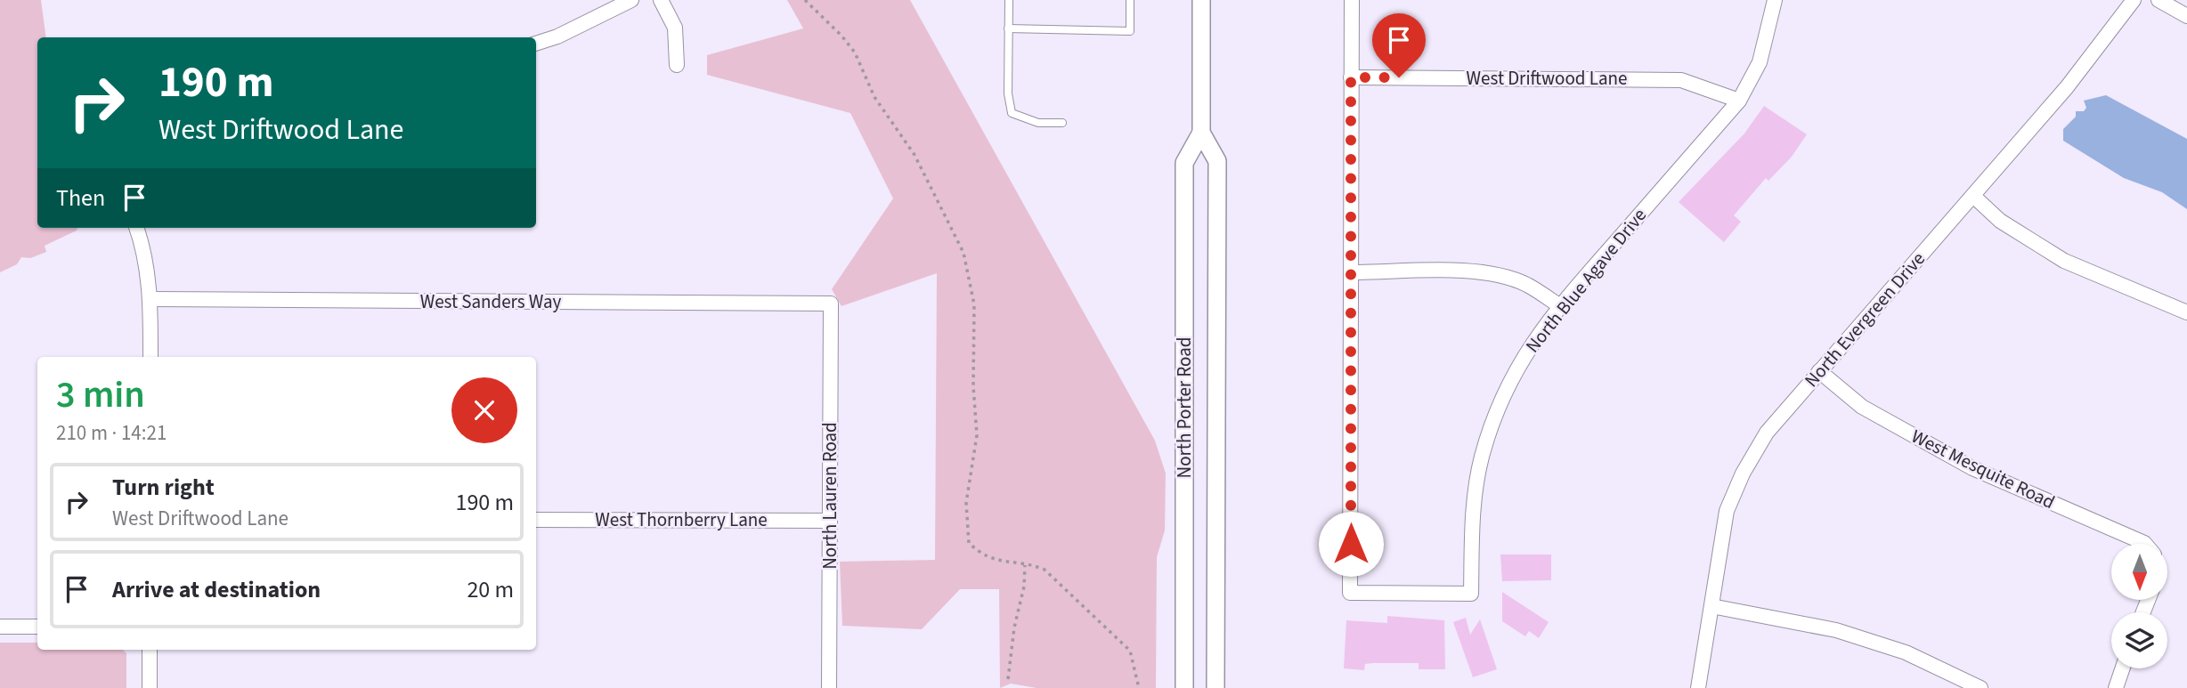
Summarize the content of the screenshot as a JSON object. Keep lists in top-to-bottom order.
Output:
{
  "streets": {
    "street": [
      "West Driftwood Lane",
      "North Blue Agave Drive",
      "West Sanders Way",
      "North Evergreen Drive",
      "North Porter Road",
      "West Mesquite Road",
      "North Lauren Road",
      "West Thornberry Lane"
    ]
  },
  "crossings": [
    ["West Driftwood Lane", "North Blue Agave Drive"],
    ["West Sanders Way", "North Lauren Road"],
    ["North Evergreen Drive", "West Mesquite Road"],
    ["North Lauren Road", "West Thornberry Lane"]
  ],
  "north": "bottom",
  "page": {
    "turn": ["190 m", "West Driftwood Lane"],
    "then": "Then",
    "heading": ["3 min", "210 m · 14:21"],
    "list": [
      {
        "name": "Turn right",
        "note": "West Driftwood Lane",
        "value": "190 m"
      },
      {
        "name": "Arrive at destination",
        "value": "20 m"
      }
    ]
  }
}
